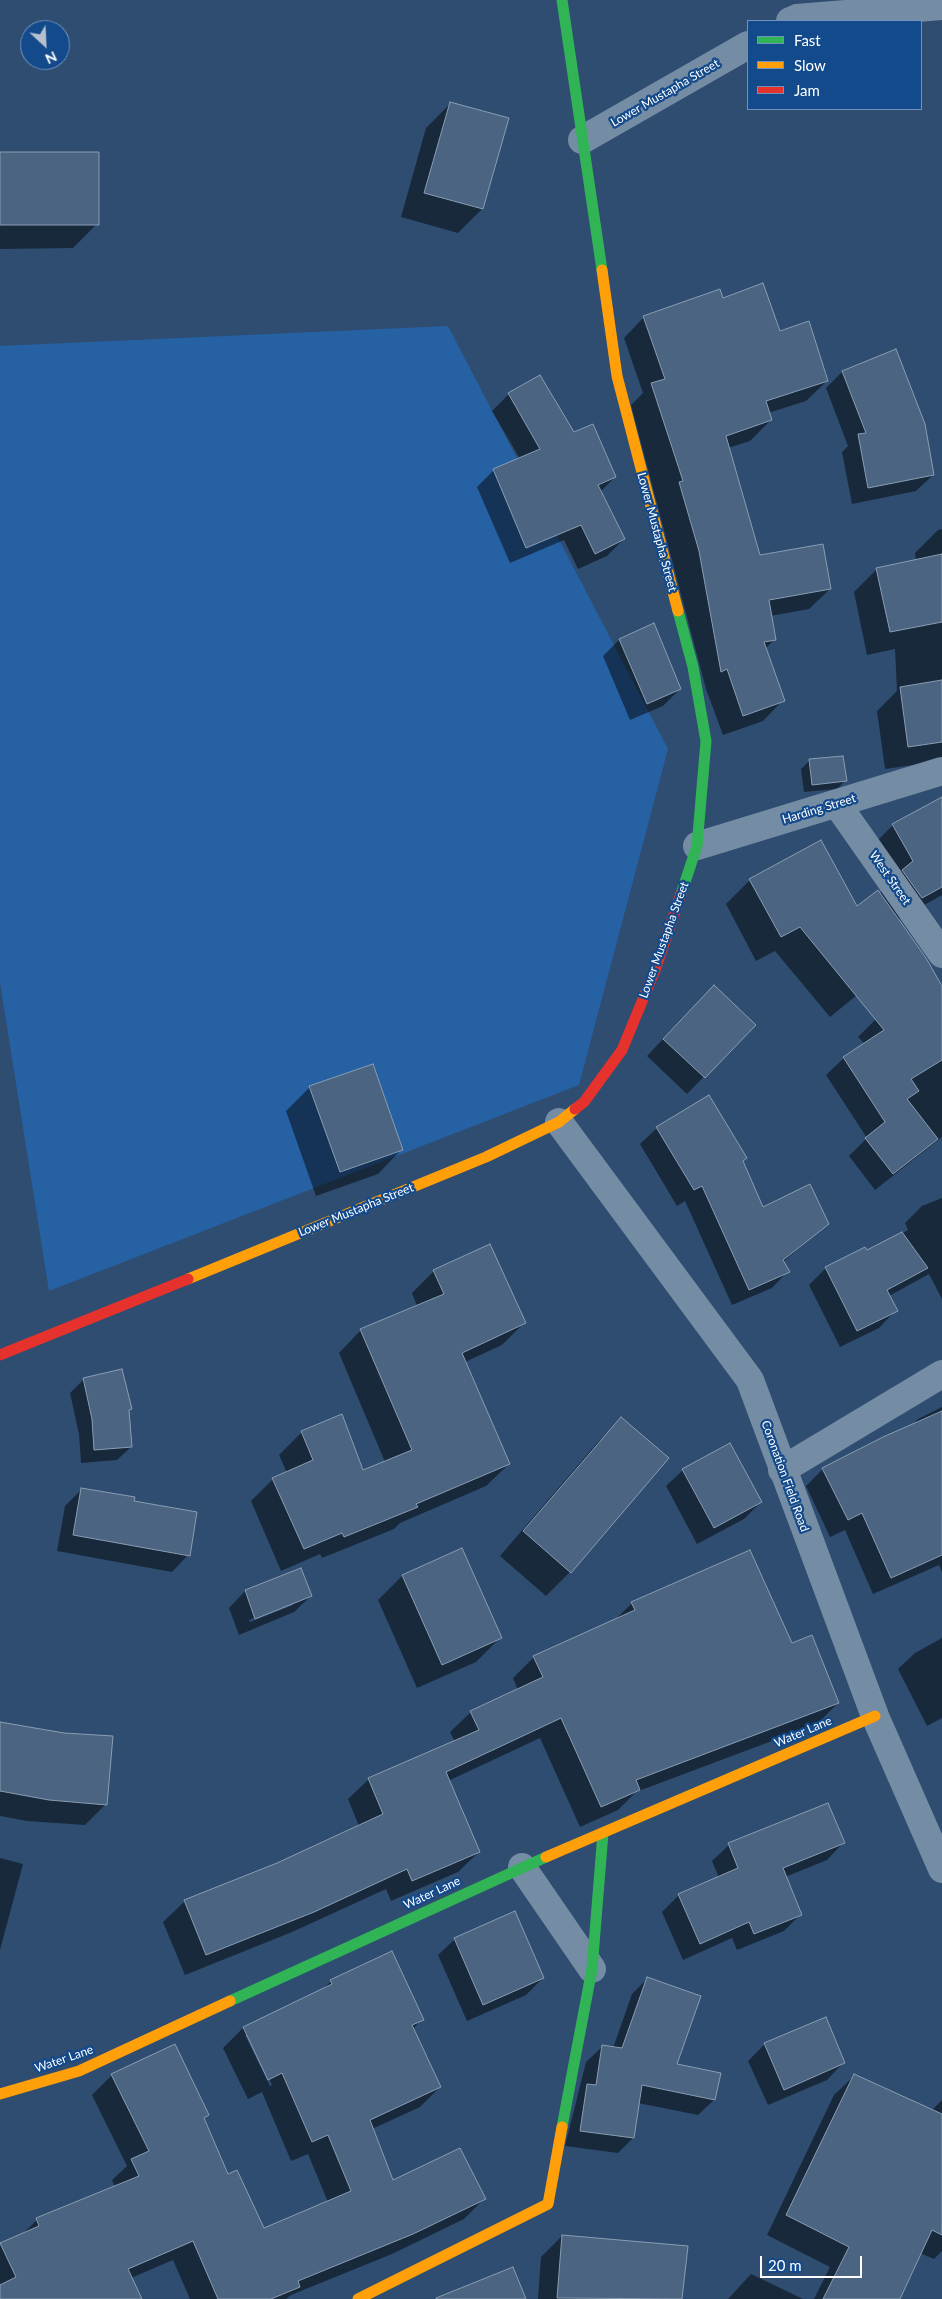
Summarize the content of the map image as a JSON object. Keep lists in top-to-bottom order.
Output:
{
  "streets": {
    "street": [
      "Lower Mustapha Street",
      "Harding Street",
      "West Street",
      "Coronation Field Road",
      "Water Lane"
    ]
  },
  "crossings": [
    ["Lower Mustapha Street", "Harding Street"],
    ["Lower Mustapha Street", "Coronation Field Road"],
    ["Harding Street", "West Street"],
    ["Coronation Field Road", "Water Lane"]
  ],
  "legend": ["Fast", "Slow", "Jam"],
  "scale_bar": "20 m",
  "north": "bottom right"
}
